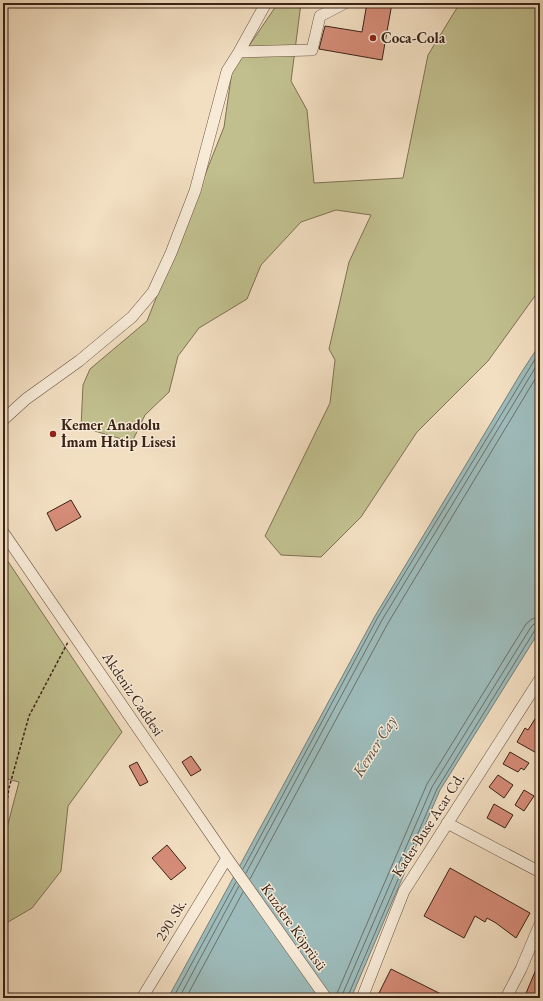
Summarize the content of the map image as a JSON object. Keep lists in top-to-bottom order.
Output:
{
  "streets": {
    "street": [
      "Akdeniz Caddesi",
      "Kader Buse Acar Cd.",
      "290. Sk.",
      "Kuzdere Köprüsü"
    ]
  },
  "crossings": [
    ["Akdeniz Caddesi", "290. Sk."],
    ["Akdeniz Caddesi", "Kuzdere Köprüsü"]
  ],
  "water": ["Kemer Cay"],
  "places": ["Coca-Cola", "Kemer Anadolu İmam Hatip Lisesi"]
}
